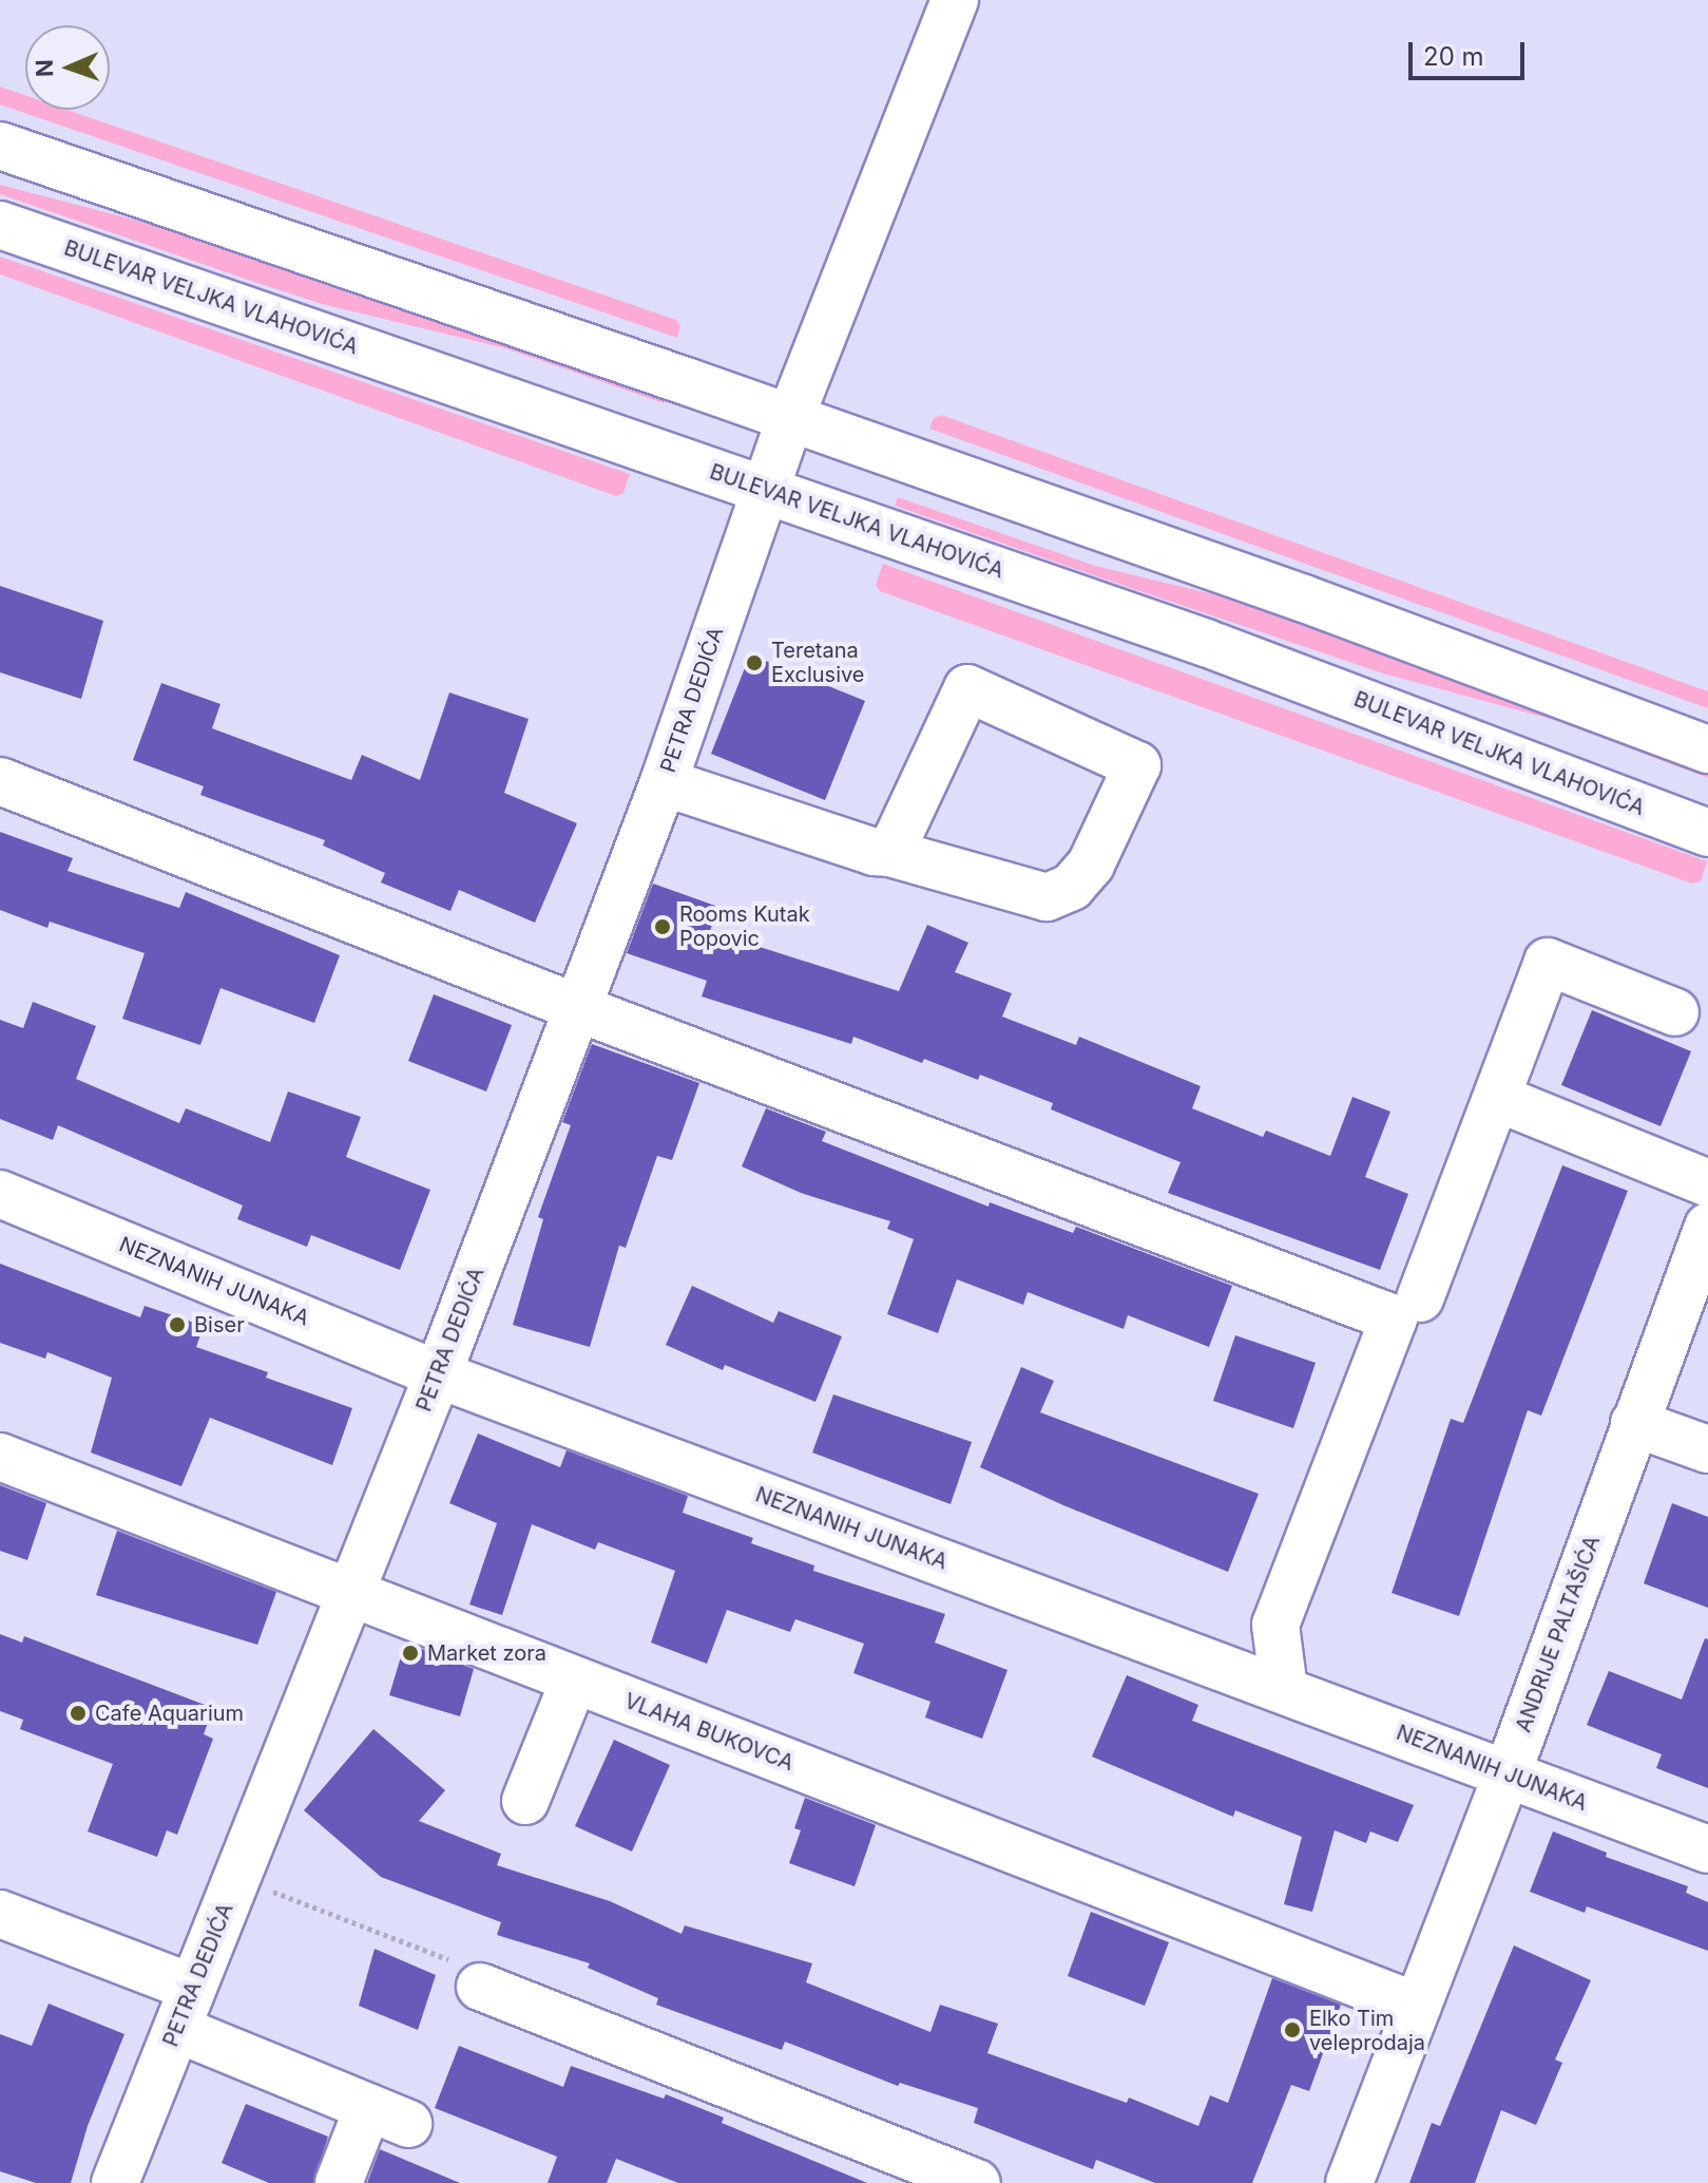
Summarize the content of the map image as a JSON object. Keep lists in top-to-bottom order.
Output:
{
  "streets": {
    "street": [
      "BULEVAR VELJKA VLAHOVIĆA",
      "PETRA DEDIĆA",
      "NEZNANIH JUNAKA",
      "ANDRIJE PALTAŠIĆA",
      "VLAHA BUKOVCA"
    ]
  },
  "crossings": [
    ["BULEVAR VELJKA VLAHOVIĆA", "PETRA DEDIĆA"],
    ["PETRA DEDIĆA", "NEZNANIH JUNAKA"],
    ["PETRA DEDIĆA", "VLAHA BUKOVCA"],
    ["NEZNANIH JUNAKA", "ANDRIJE PALTAŠIĆA"],
    ["ANDRIJE PALTAŠIĆA", "VLAHA BUKOVCA"]
  ],
  "places": [
    "Teretana Exclusive",
    "Rooms Kutak Popovic",
    "Biser",
    "Market zora",
    "Cafe Aquarium",
    "Elko Tim veleprodaja"
  ],
  "scale_bar": "20 m",
  "north": "left"
}
